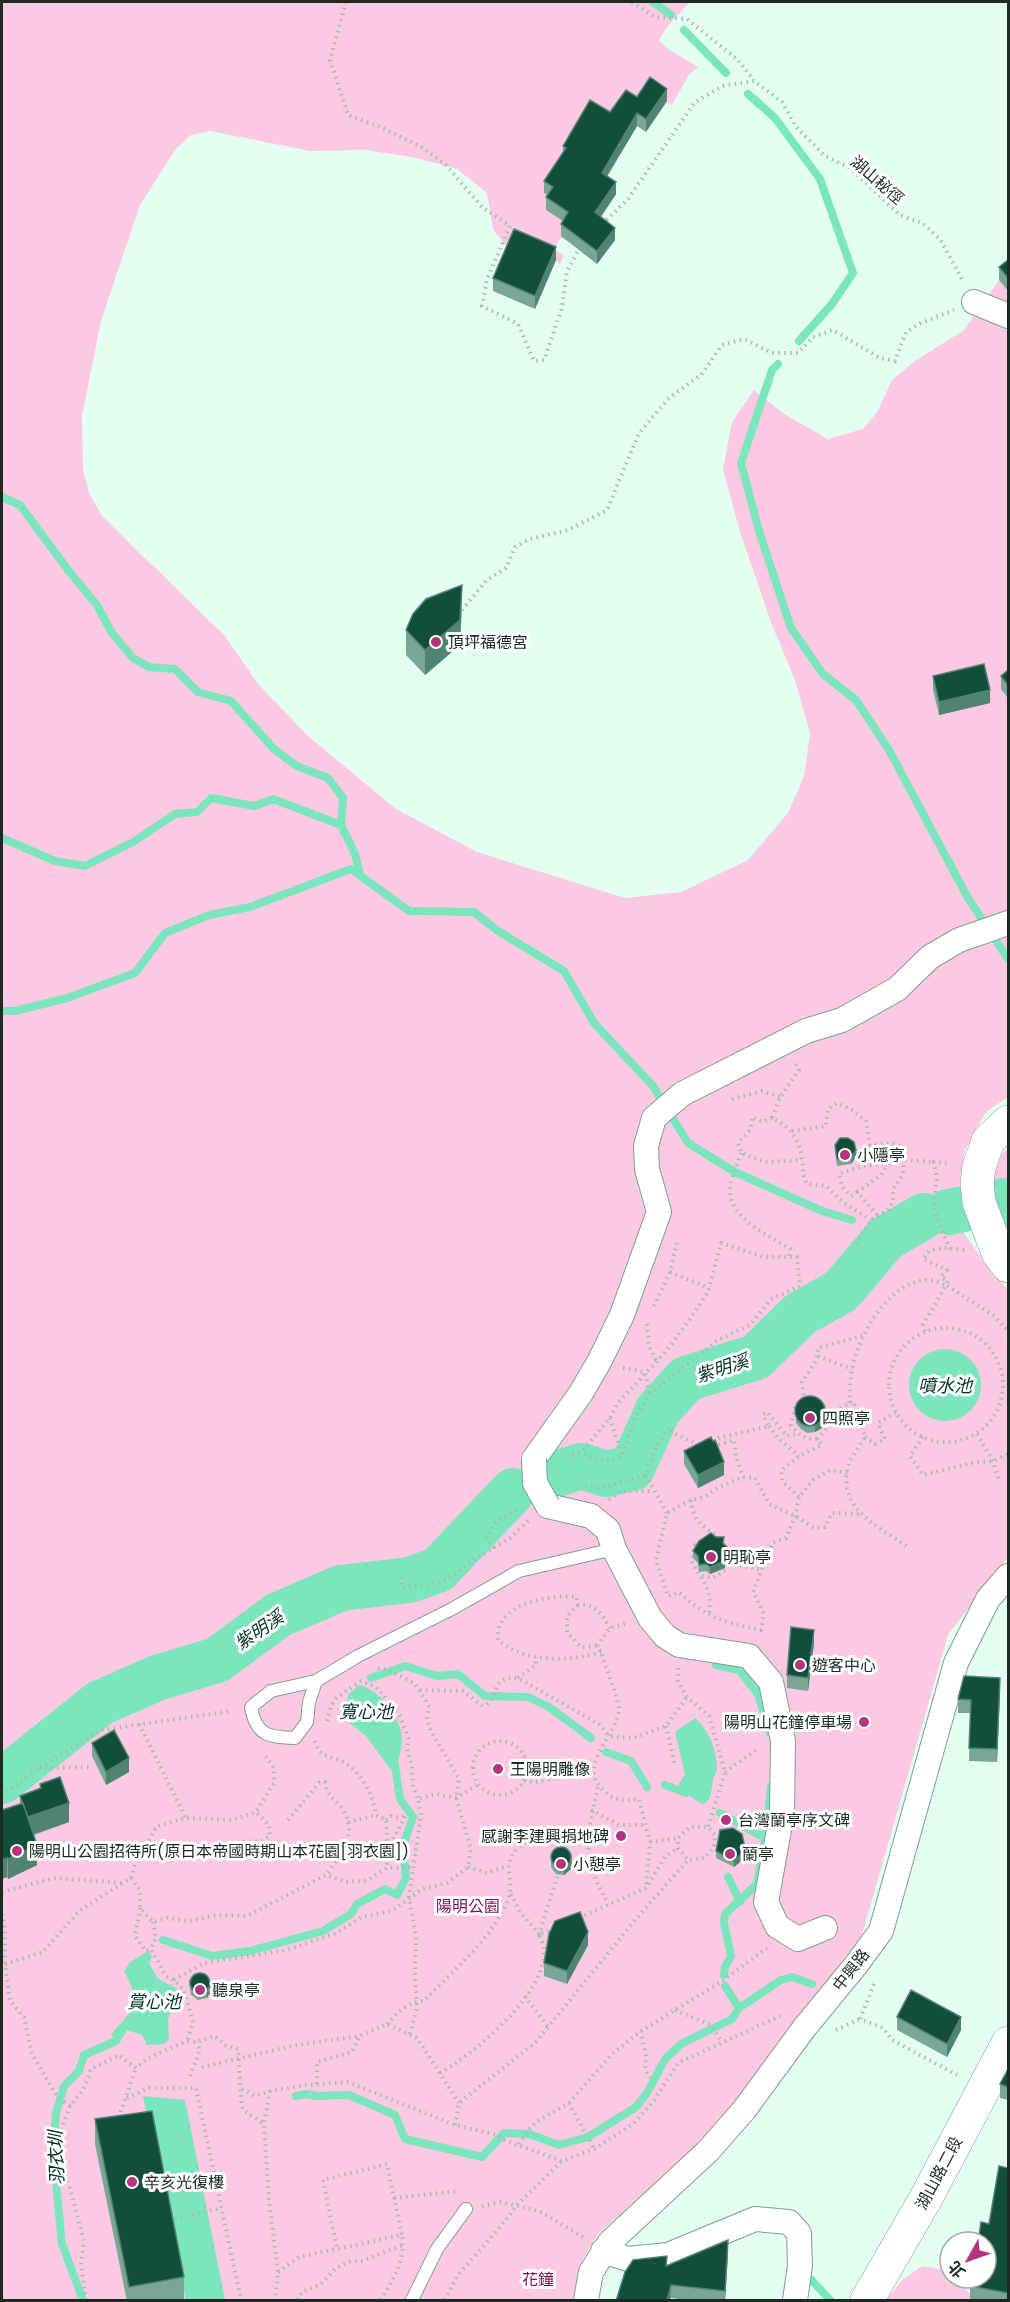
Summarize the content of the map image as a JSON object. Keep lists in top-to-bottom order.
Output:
{
  "streets": {
    "street": ["中興路", "湖山路二段"],
    "path": ["湖山秘徑"]
  },
  "water": [
    "紫明溪",
    "噴水池",
    "寬心池",
    "賞心池",
    "羽衣圳"
  ],
  "parks": ["陽明公園", "花鐘"],
  "places": [
    "頂坪福德宮",
    "小隱亭",
    "四照亭",
    "明恥亭",
    "遊客中心",
    "陽明山花鐘停車場",
    "王陽明雕像",
    "台灣蘭亭序文碑",
    "感謝李建興捐地碑",
    "陽明山公園招待所(原日本帝國時期山本花園[羽衣園])",
    "蘭亭",
    "小憇亭",
    "聽泉亭",
    "辛亥光復樓"
  ],
  "north": "bottom left"
}
